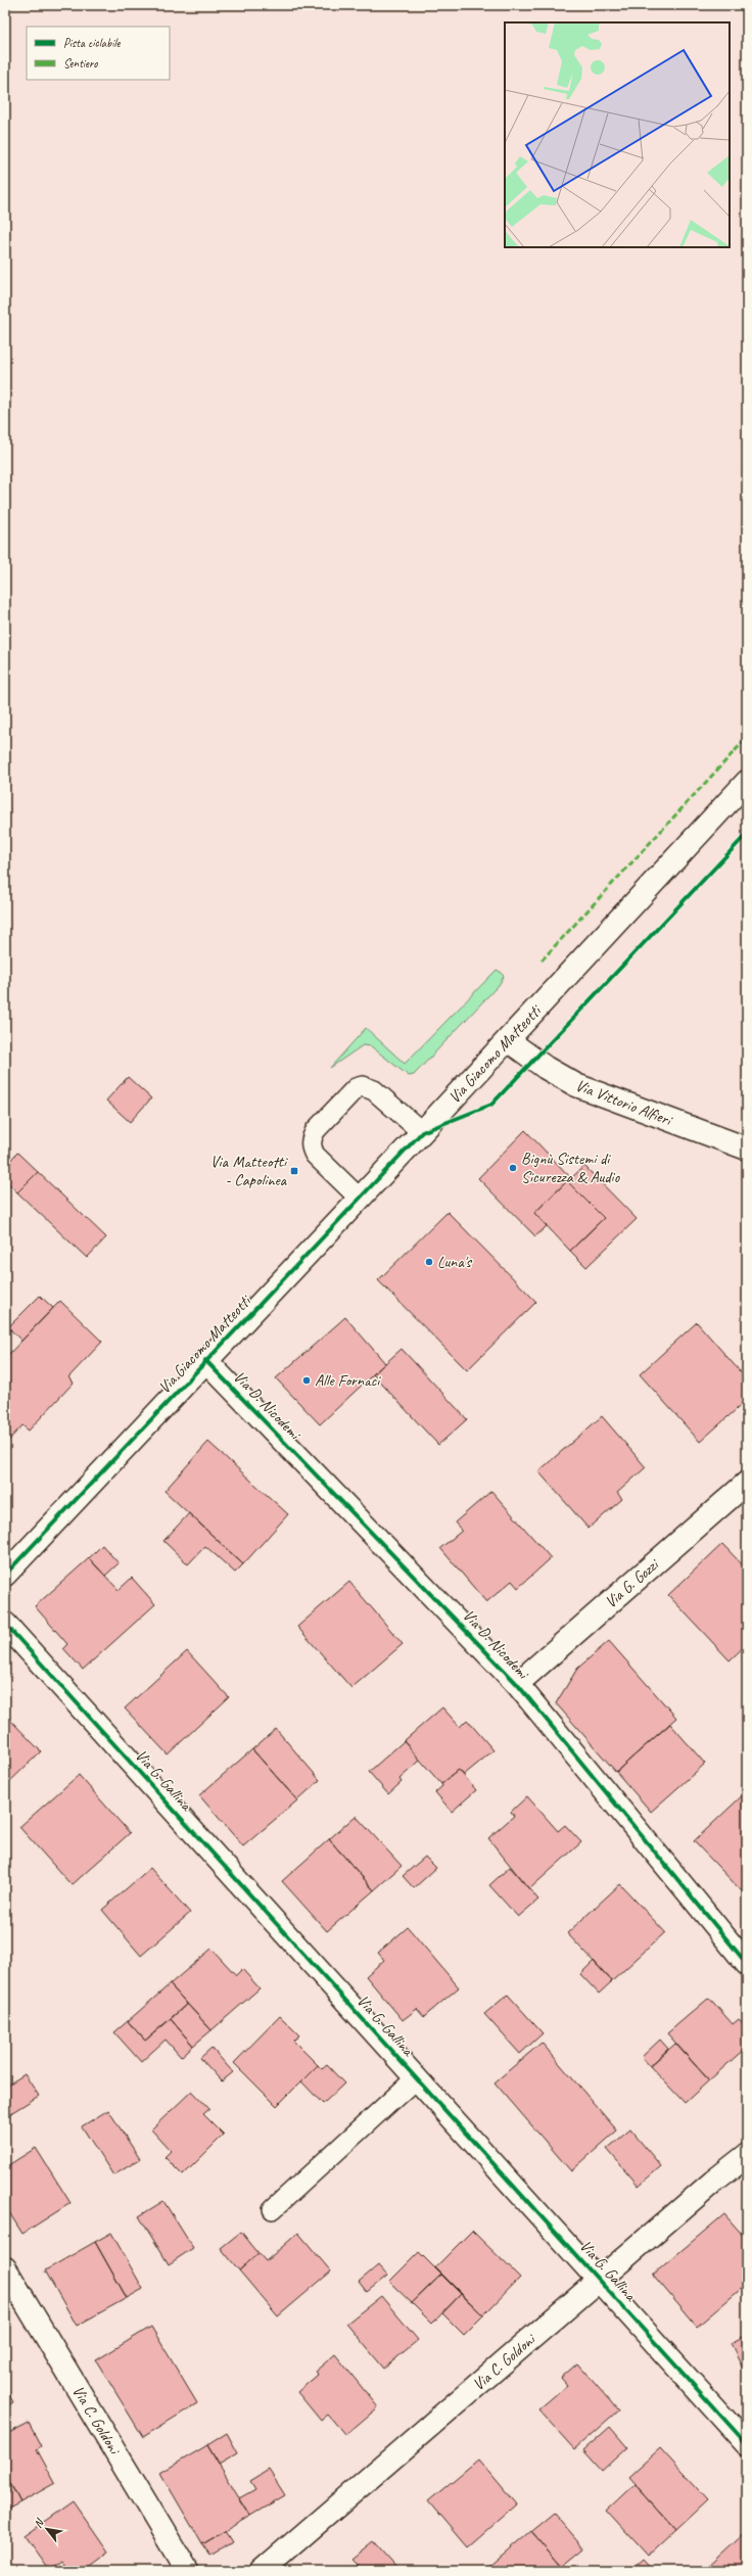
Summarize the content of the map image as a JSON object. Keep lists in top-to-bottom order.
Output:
{
  "streets": {
    "street": [
      "Via Giacomo Matteotti",
      "Via Vittorio Alfieri",
      "Via D. Nicodemi",
      "Via G. Gozzi",
      "Via G. Gallina",
      "Via C. Goldoni"
    ]
  },
  "crossings": [
    ["Via Giacomo Matteotti", "Via Vittorio Alfieri"],
    ["Via Giacomo Matteotti", "Via D. Nicodemi"],
    ["Via D. Nicodemi", "Via G. Gozzi"],
    ["Via G. Gallina", "Via C. Goldoni"]
  ],
  "places": {
    "other": ["Bignù Sistemi di Sicurezza & Audio", "Luna's", "Alle Fornaci"],
    "transit": ["Via Matteotti - Capolinea"]
  },
  "legend": ["Pista ciclabile", "Sentiero"],
  "north": "top left"
}
